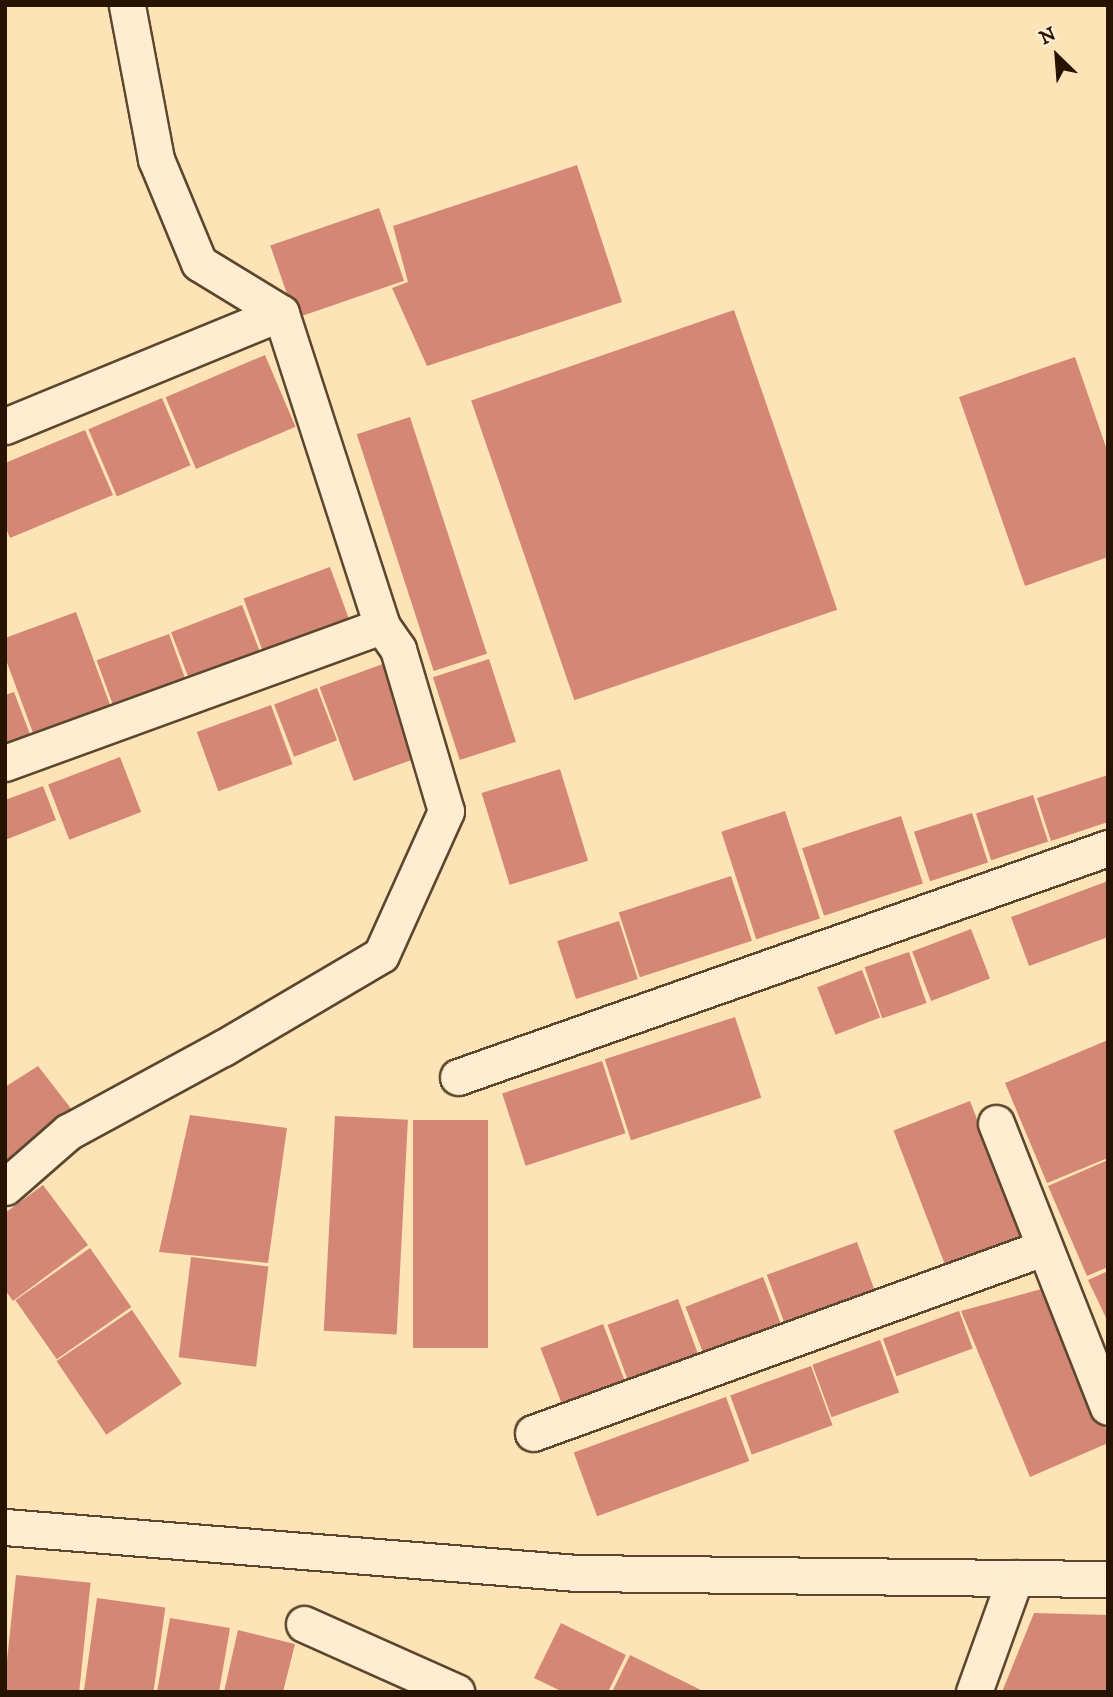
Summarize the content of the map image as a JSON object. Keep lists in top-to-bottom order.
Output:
{
  "north": "top left"
}
